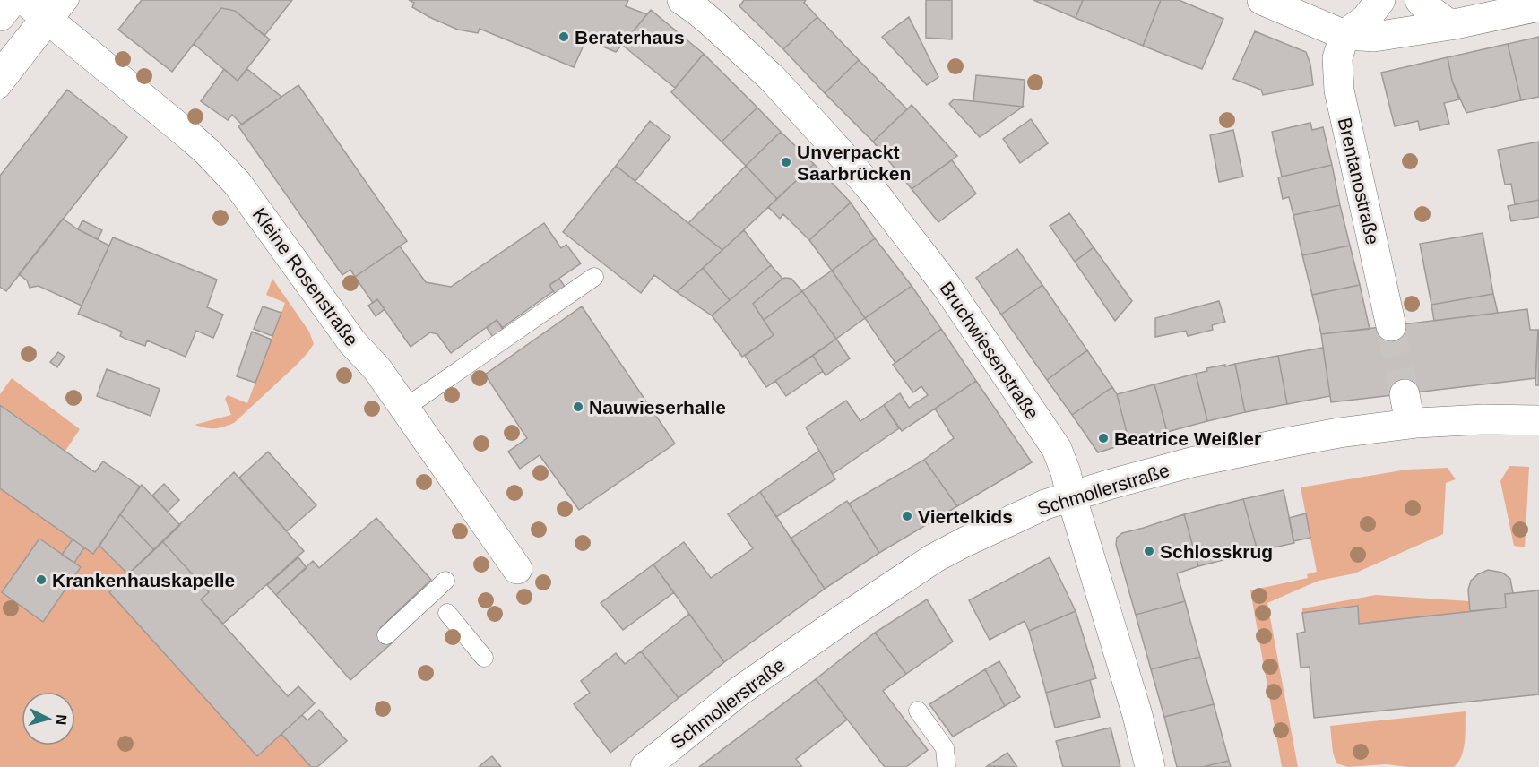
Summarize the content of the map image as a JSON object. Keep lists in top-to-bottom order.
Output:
{
  "streets": {
    "street": [
      "Brentanostraße",
      "Kleine Rosenstraße",
      "Bruchwiesenstraße",
      "Schmollerstraße"
    ]
  },
  "crossings": [
    ["Bruchwiesenstraße", "Schmollerstraße"]
  ],
  "places": [
    "Beraterhaus",
    "Unverpackt Saarbrücken",
    "Nauwieserhalle",
    "Beatrice Weißler",
    "Viertelkids",
    "Schlosskrug",
    "Krankenhauskapelle"
  ],
  "north": "right"
}
